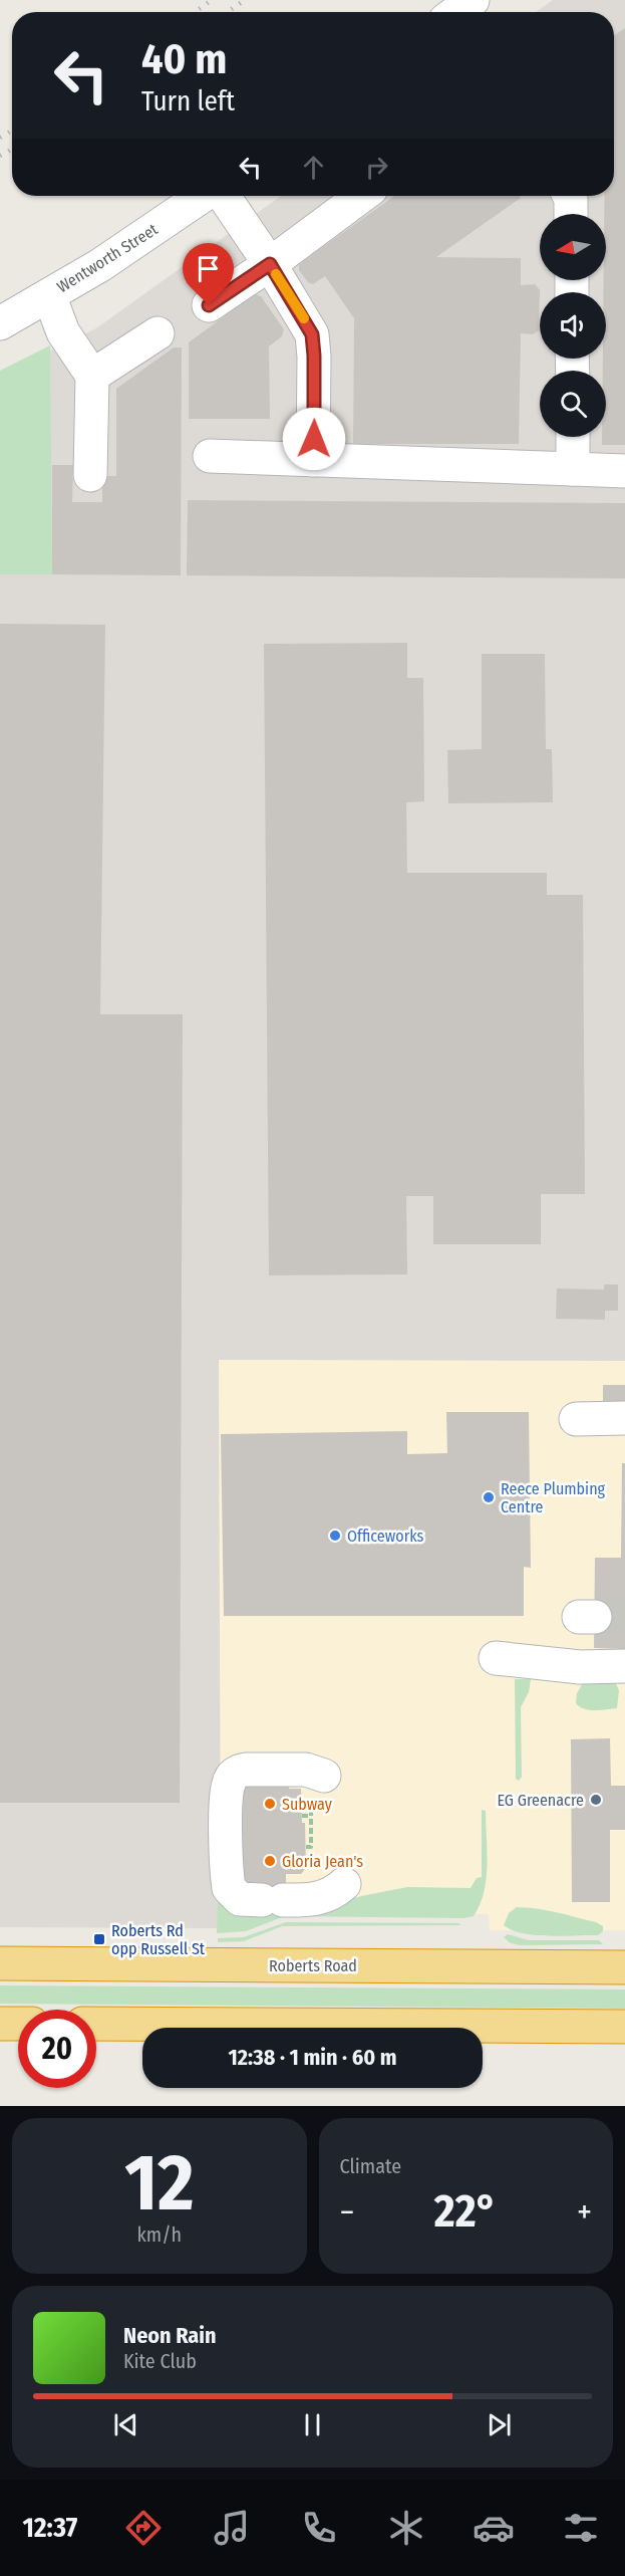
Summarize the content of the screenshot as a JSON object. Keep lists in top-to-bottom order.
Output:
{
  "streets": {
    "highway": ["Roberts Road"],
    "street": ["Wentworth Street"]
  },
  "places": {
    "other": [
      "Reece Plumbing Centre",
      "Officeworks",
      "EG Greenacre",
      "Subway",
      "Gloria Jean's"
    ],
    "transit": ["Roberts Rd opp Russell St"]
  },
  "north": "left",
  "page": {
    "turn": ["40 m", "Turn left"],
    "limit": "20",
    "trip": "12:38 · 1 min · 60 m",
    "tile": [
      ["12", "km/h"],
      "Climate"
    ],
    "heat": ["−", "22°", "+"],
    "song": ["Neon Rain", "Kite Club"],
    "tabs": "12:37"
  }
}
